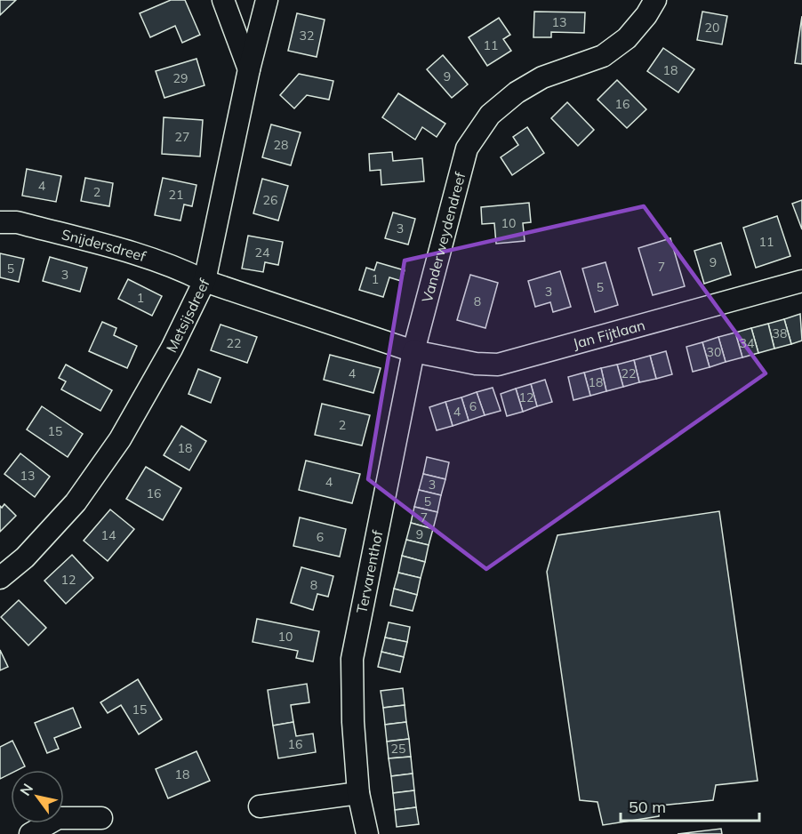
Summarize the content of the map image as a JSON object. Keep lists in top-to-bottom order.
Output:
{
  "streets": {
    "street": [
      "Vanderweydendreef",
      "Snijdersdreef",
      "Metsijsdreef",
      "Jan Fijtlaan",
      "Tervarenthof"
    ]
  },
  "crossings": [
    ["Vanderweydendreef", "Jan Fijtlaan"],
    ["Vanderweydendreef", "Tervarenthof"],
    ["Snijdersdreef", "Metsijsdreef"],
    ["Jan Fijtlaan", "Tervarenthof"]
  ],
  "house_numbers": [
    "13",
    "20",
    "32",
    "11",
    "18",
    "9",
    "29",
    "16",
    "27",
    "28",
    "4",
    "2",
    "21",
    "26",
    "10",
    "3",
    "11",
    "24",
    "9",
    "7",
    "5",
    "3",
    "1",
    "5",
    "3",
    "1",
    "8",
    "38",
    "22",
    "34",
    "30",
    "4",
    "22",
    "18",
    "12",
    "6",
    "4",
    "2",
    "15",
    "18",
    "13",
    "4",
    "3",
    "16",
    "5",
    "7",
    "9",
    "14",
    "6",
    "12",
    "8",
    "10",
    "15",
    "16",
    "25",
    "18"
  ],
  "scale_bar": "50 m",
  "north": "top left"
}
